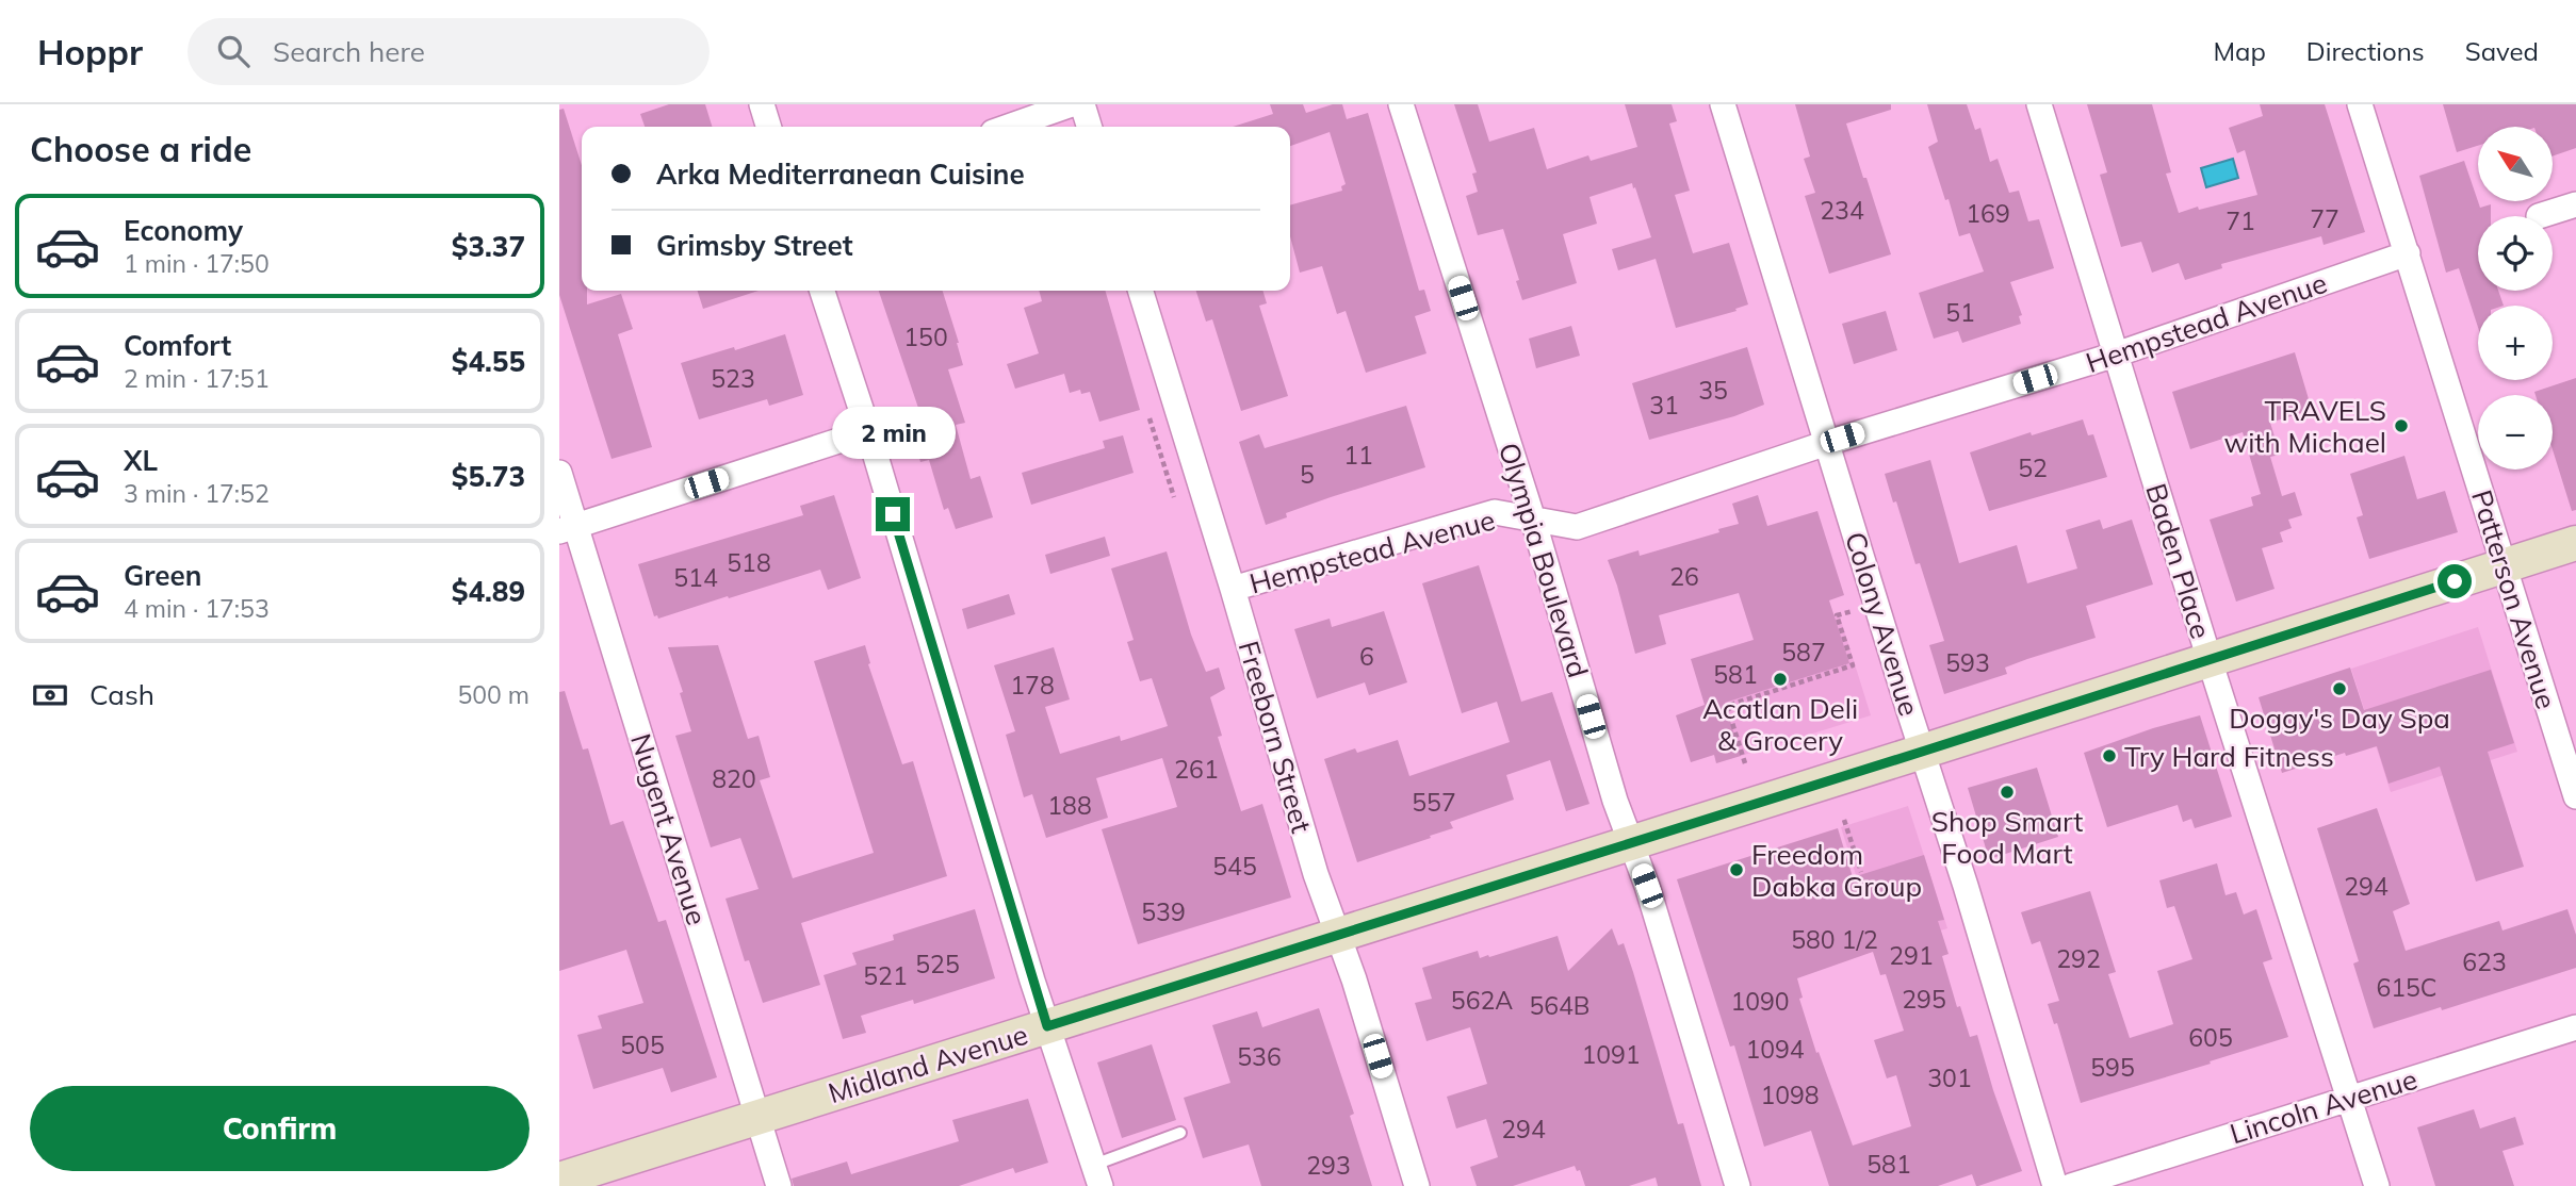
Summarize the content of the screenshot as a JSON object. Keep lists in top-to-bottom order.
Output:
{
  "streets": {
    "main road": ["Midland Avenue"],
    "street": [
      "Hempstead Avenue",
      "Olympia Boulevard",
      "Baden Place",
      "Patterson Avenue",
      "Colony Avenue",
      "Freeborn Street",
      "Nugent Avenue",
      "Lincoln Avenue"
    ]
  },
  "crossings": [
    ["Hempstead Avenue", "Olympia Boulevard"],
    ["Hempstead Avenue", "Baden Place"],
    ["Hempstead Avenue", "Patterson Avenue"],
    ["Hempstead Avenue", "Colony Avenue"],
    ["Hempstead Avenue", "Freeborn Street"],
    ["Olympia Boulevard", "Midland Avenue"],
    ["Baden Place", "Midland Avenue"],
    ["Baden Place", "Lincoln Avenue"],
    ["Patterson Avenue", "Midland Avenue"],
    ["Colony Avenue", "Midland Avenue"],
    ["Freeborn Street", "Midland Avenue"],
    ["Nugent Avenue", "Midland Avenue"]
  ],
  "places": [
    "TRAVELS with Michael",
    "Acatlan Deli & Grocery",
    "Doggy's Day Spa",
    "Try Hard Fitness",
    "Shop Smart Food Mart",
    "Freedom Dabka Group"
  ],
  "house_numbers": [
    "234",
    "169",
    "77",
    "71",
    "51",
    "150",
    "523",
    "35",
    "31",
    "11",
    "52",
    "5",
    "518",
    "26",
    "514",
    "587",
    "6",
    "593",
    "581",
    "178",
    "261",
    "820",
    "557",
    "188",
    "545",
    "294",
    "539",
    "580 1/2",
    "291",
    "292",
    "623",
    "525",
    "521",
    "615C",
    "295",
    "562A",
    "1090",
    "564B",
    "605",
    "505",
    "1094",
    "1091",
    "536",
    "595",
    "301",
    "1098",
    "294",
    "581",
    "293"
  ],
  "north": "top left",
  "page": {
    "header": "Hoppr",
    "search": "Search here",
    "nav": ["Map", "Directions", "Saved"],
    "heading": "Choose a ride",
    "map_buttons": ["+", "−"],
    "banner": ["Arka Mediterranean Cuisine", "Grimsby Street"],
    "list": [
      {
        "name": "Economy",
        "note": "1 min · 17:50",
        "value": "$3.37"
      },
      {
        "name": "Comfort",
        "note": "2 min · 17:51",
        "value": "$4.55"
      },
      {
        "name": "XL",
        "note": "3 min · 17:52",
        "value": "$5.73"
      },
      {
        "name": "Green",
        "note": "4 min · 17:53",
        "value": "$4.89"
      }
    ],
    "bubble": "2 min",
    "pay": ["Cash", "500 m"],
    "buttons": "Confirm"
  }
}
